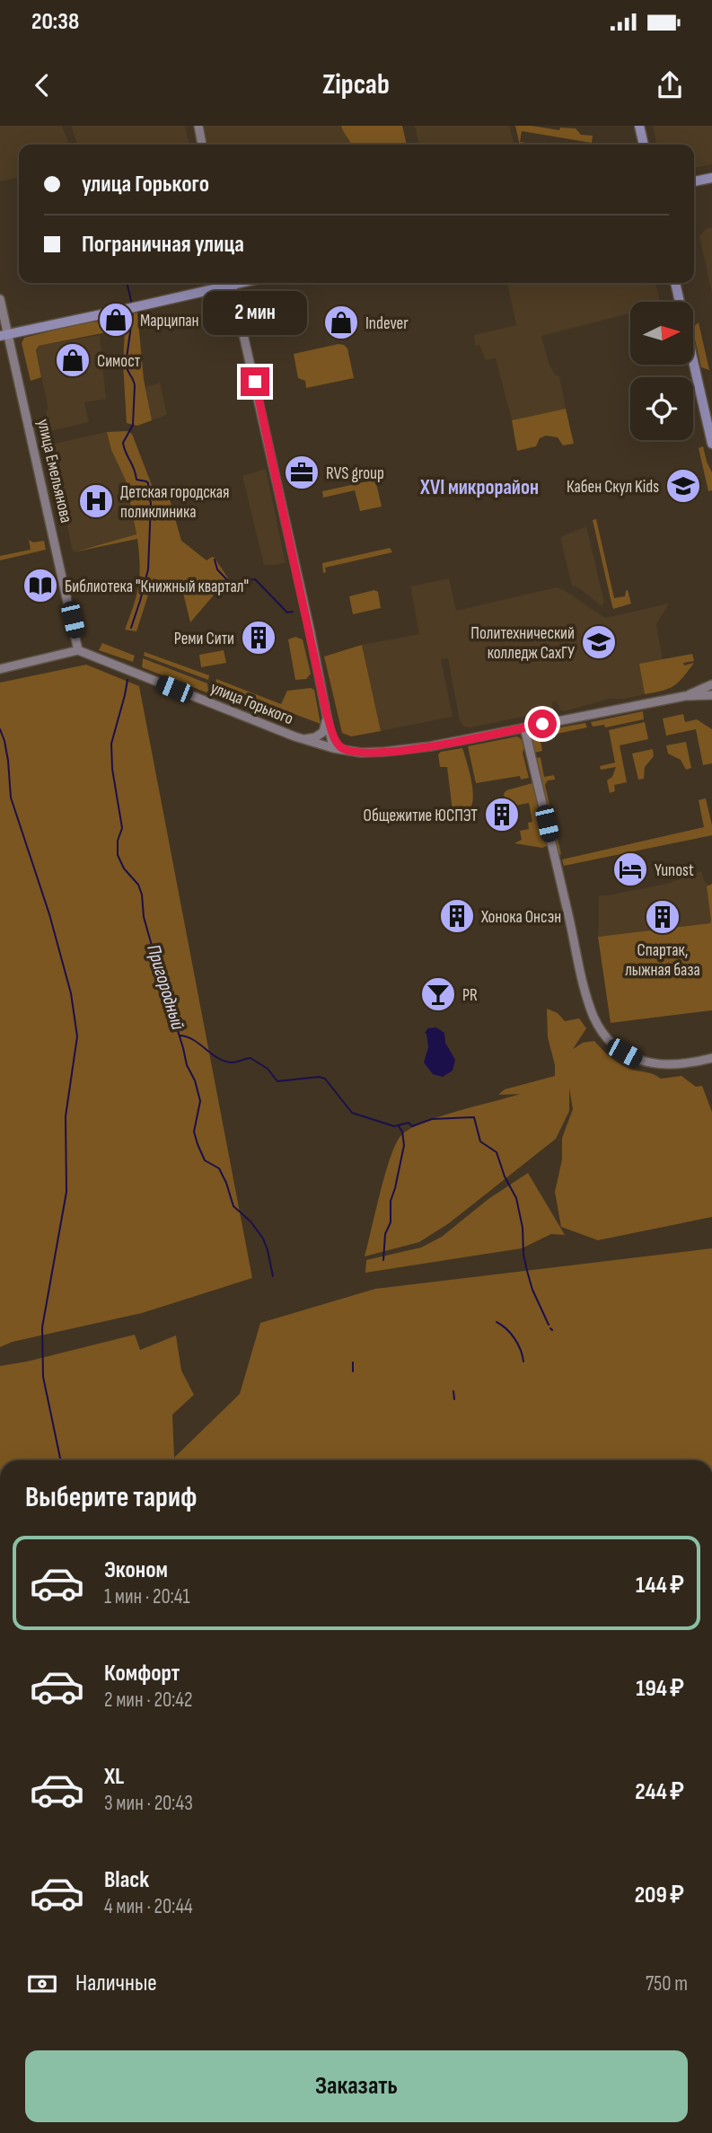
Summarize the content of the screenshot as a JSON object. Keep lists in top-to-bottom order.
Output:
{
  "streets": {
    "main road": ["улица Емельянова", "улица Горького"]
  },
  "crossings": [
    ["улица Емельянова", "улица Горького"]
  ],
  "districts": ["XVI микрорайон"],
  "water": ["Пригородный"],
  "places": {
    "shop": ["Марципан", "Indever", "Симост"],
    "office": ["RVS group"],
    "school or university": ["Кабен Скул Kids", "Политехнический колледж СахГУ"],
    "hospital": ["Детская городская поликлиника"],
    "library": ["Библиотека \"Книжный квартал\""],
    "building": [
      "Реми Сити",
      "Общежитие ЮСПЭТ",
      "Хонока Онсэн",
      "Спартак, лыжная база"
    ],
    "hotel": ["Yunost"],
    "bar": ["PR"]
  },
  "north": "right",
  "page": {
    "status": "20:38",
    "header": "Zipcab",
    "banner": ["улица Горького", "Пограничная улица"],
    "bubble": "2 мин",
    "heading": "Выберите тариф",
    "list": [
      {
        "name": "Эконом",
        "note": "1 мин · 20:41",
        "value": "144 ₽"
      },
      {
        "name": "Комфорт",
        "note": "2 мин · 20:42",
        "value": "194 ₽"
      },
      {
        "name": "XL",
        "note": "3 мин · 20:43",
        "value": "244 ₽"
      },
      {
        "name": "Black",
        "note": "4 мин · 20:44",
        "value": "209 ₽"
      }
    ],
    "pay": ["Наличные", "750 m"],
    "buttons": "Заказать"
  }
}
